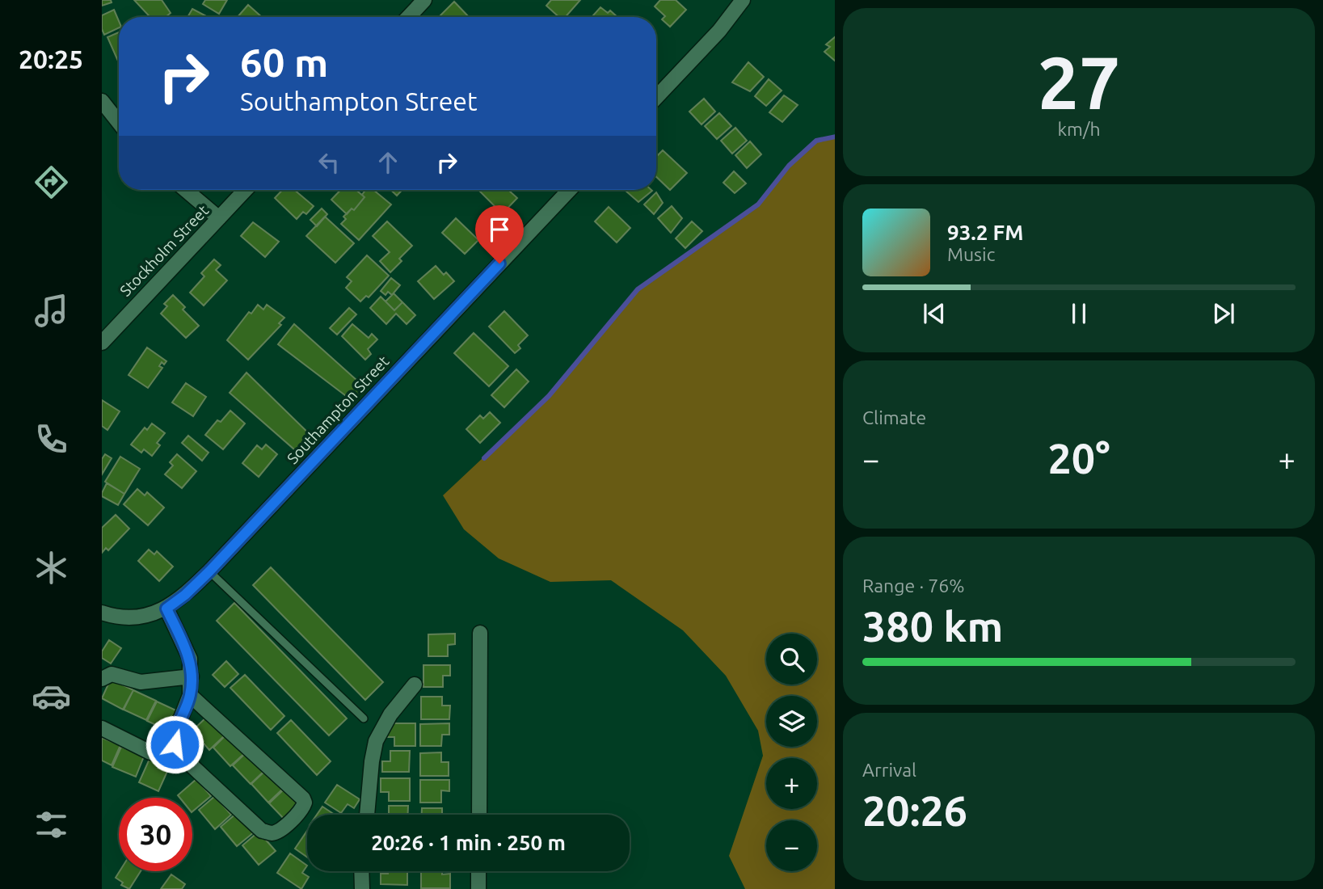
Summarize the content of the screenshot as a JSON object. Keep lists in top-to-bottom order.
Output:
{
  "streets": {
    "street": ["Stockholm Street", "Southampton Street"]
  },
  "page": {
    "tabs": "20:25",
    "tile": [
      ["27", "km/h"],
      "Climate",
      ["Range · 76%", "380 km"],
      ["Arrival", "20:26"]
    ],
    "turn": ["60 m", "Southampton Street"],
    "song": ["93.2 FM", "Music"],
    "heat": ["−", "20°", "+"],
    "map_buttons": ["+", "−"],
    "limit": "30",
    "trip": "20:26 · 1 min · 250 m"
  }
}
